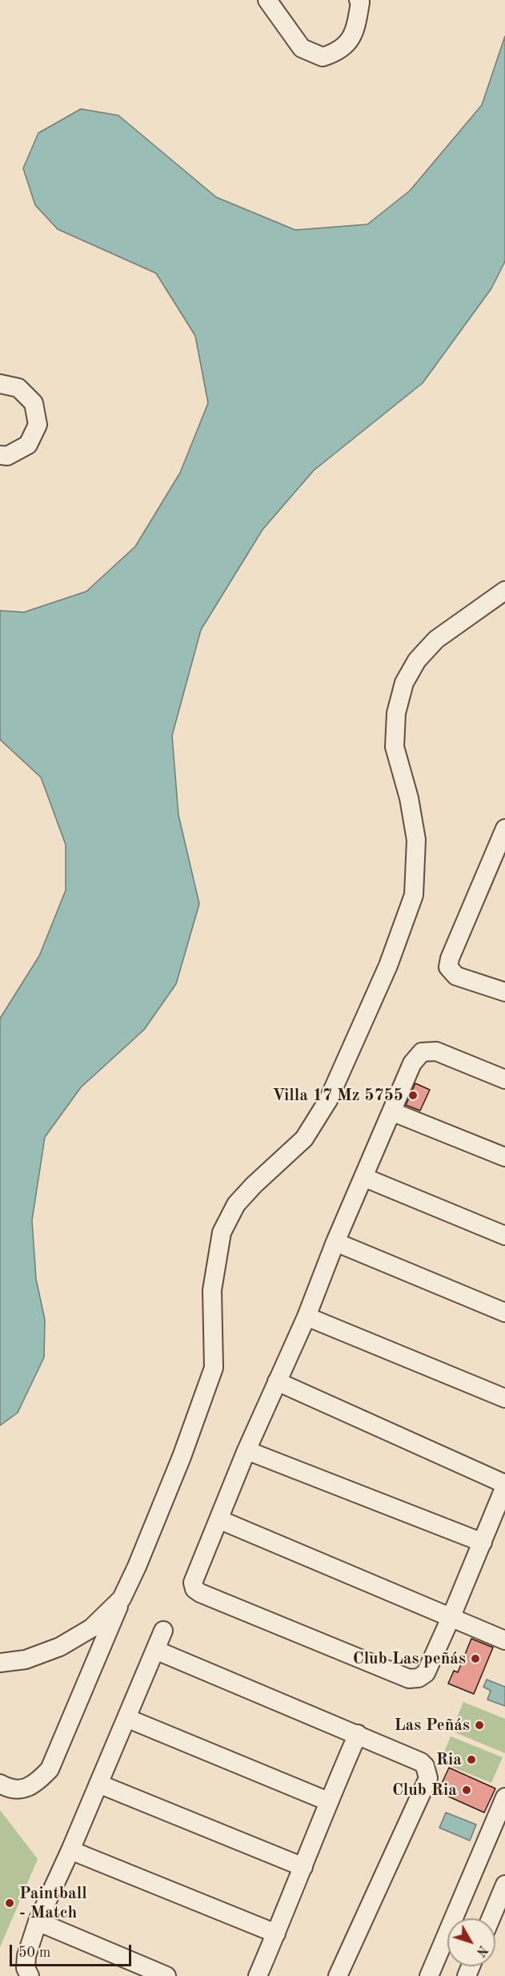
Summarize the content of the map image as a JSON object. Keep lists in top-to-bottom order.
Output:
{
  "places": [
    "Villa 17 Mz 5755",
    "Club Las peñás",
    "Las Peñás",
    "Ria",
    "Club Ria",
    "Paintball - Match"
  ],
  "scale_bar": "50 m",
  "north": "bottom right"
}
